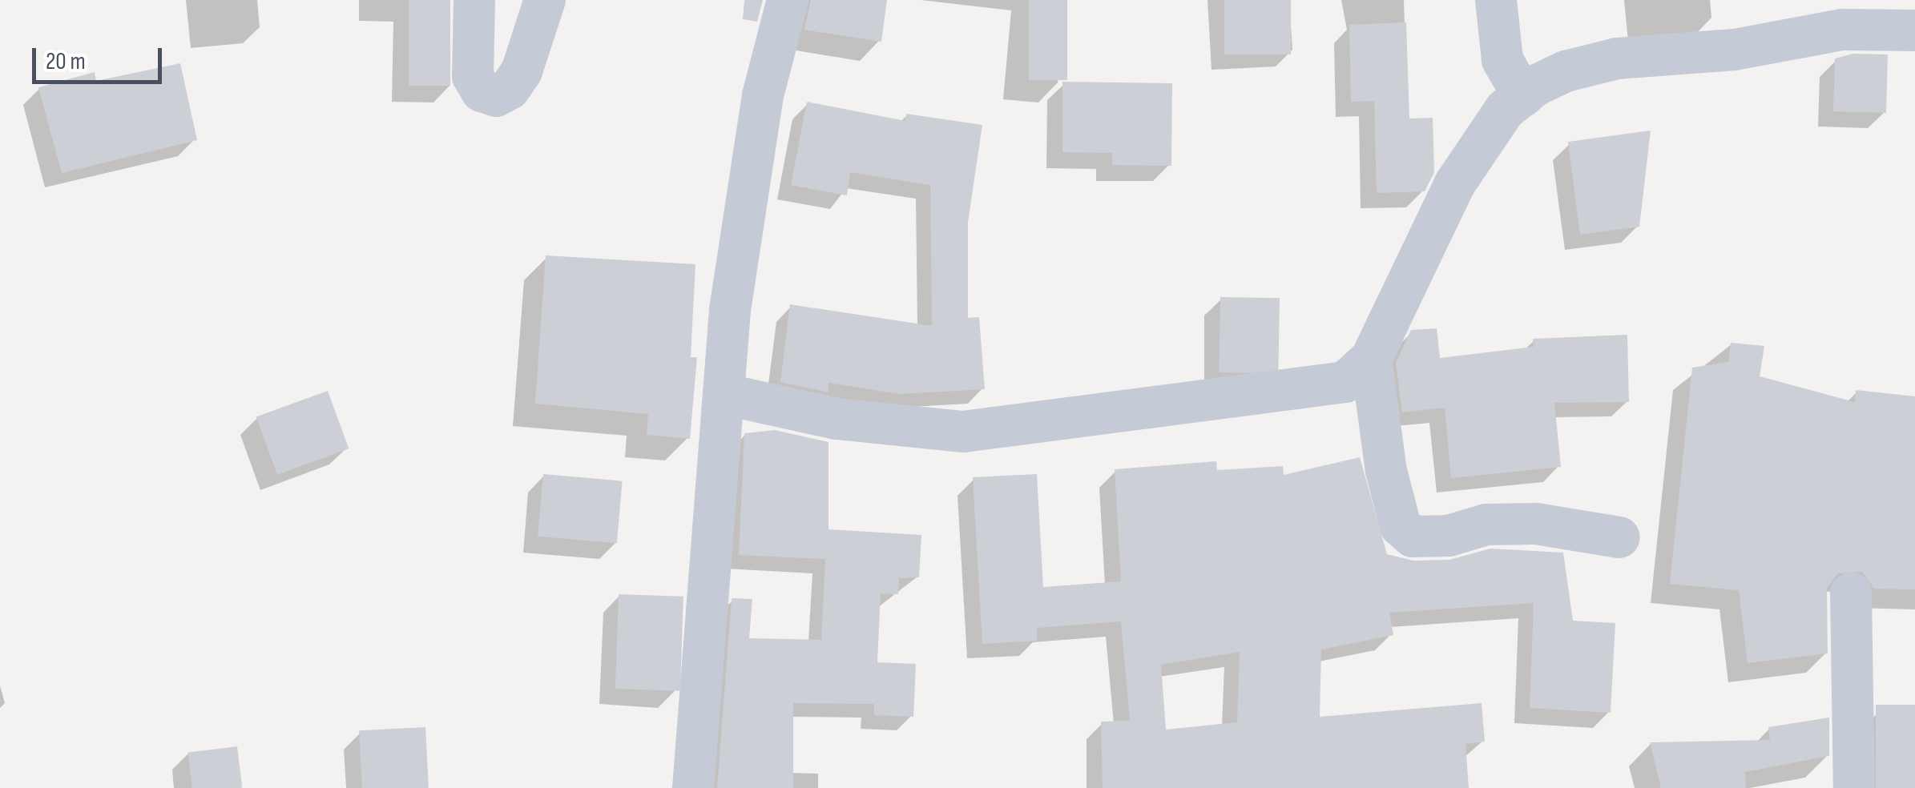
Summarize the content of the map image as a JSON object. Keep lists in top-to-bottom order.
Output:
{
  "scale_bar": "20 m"
}
